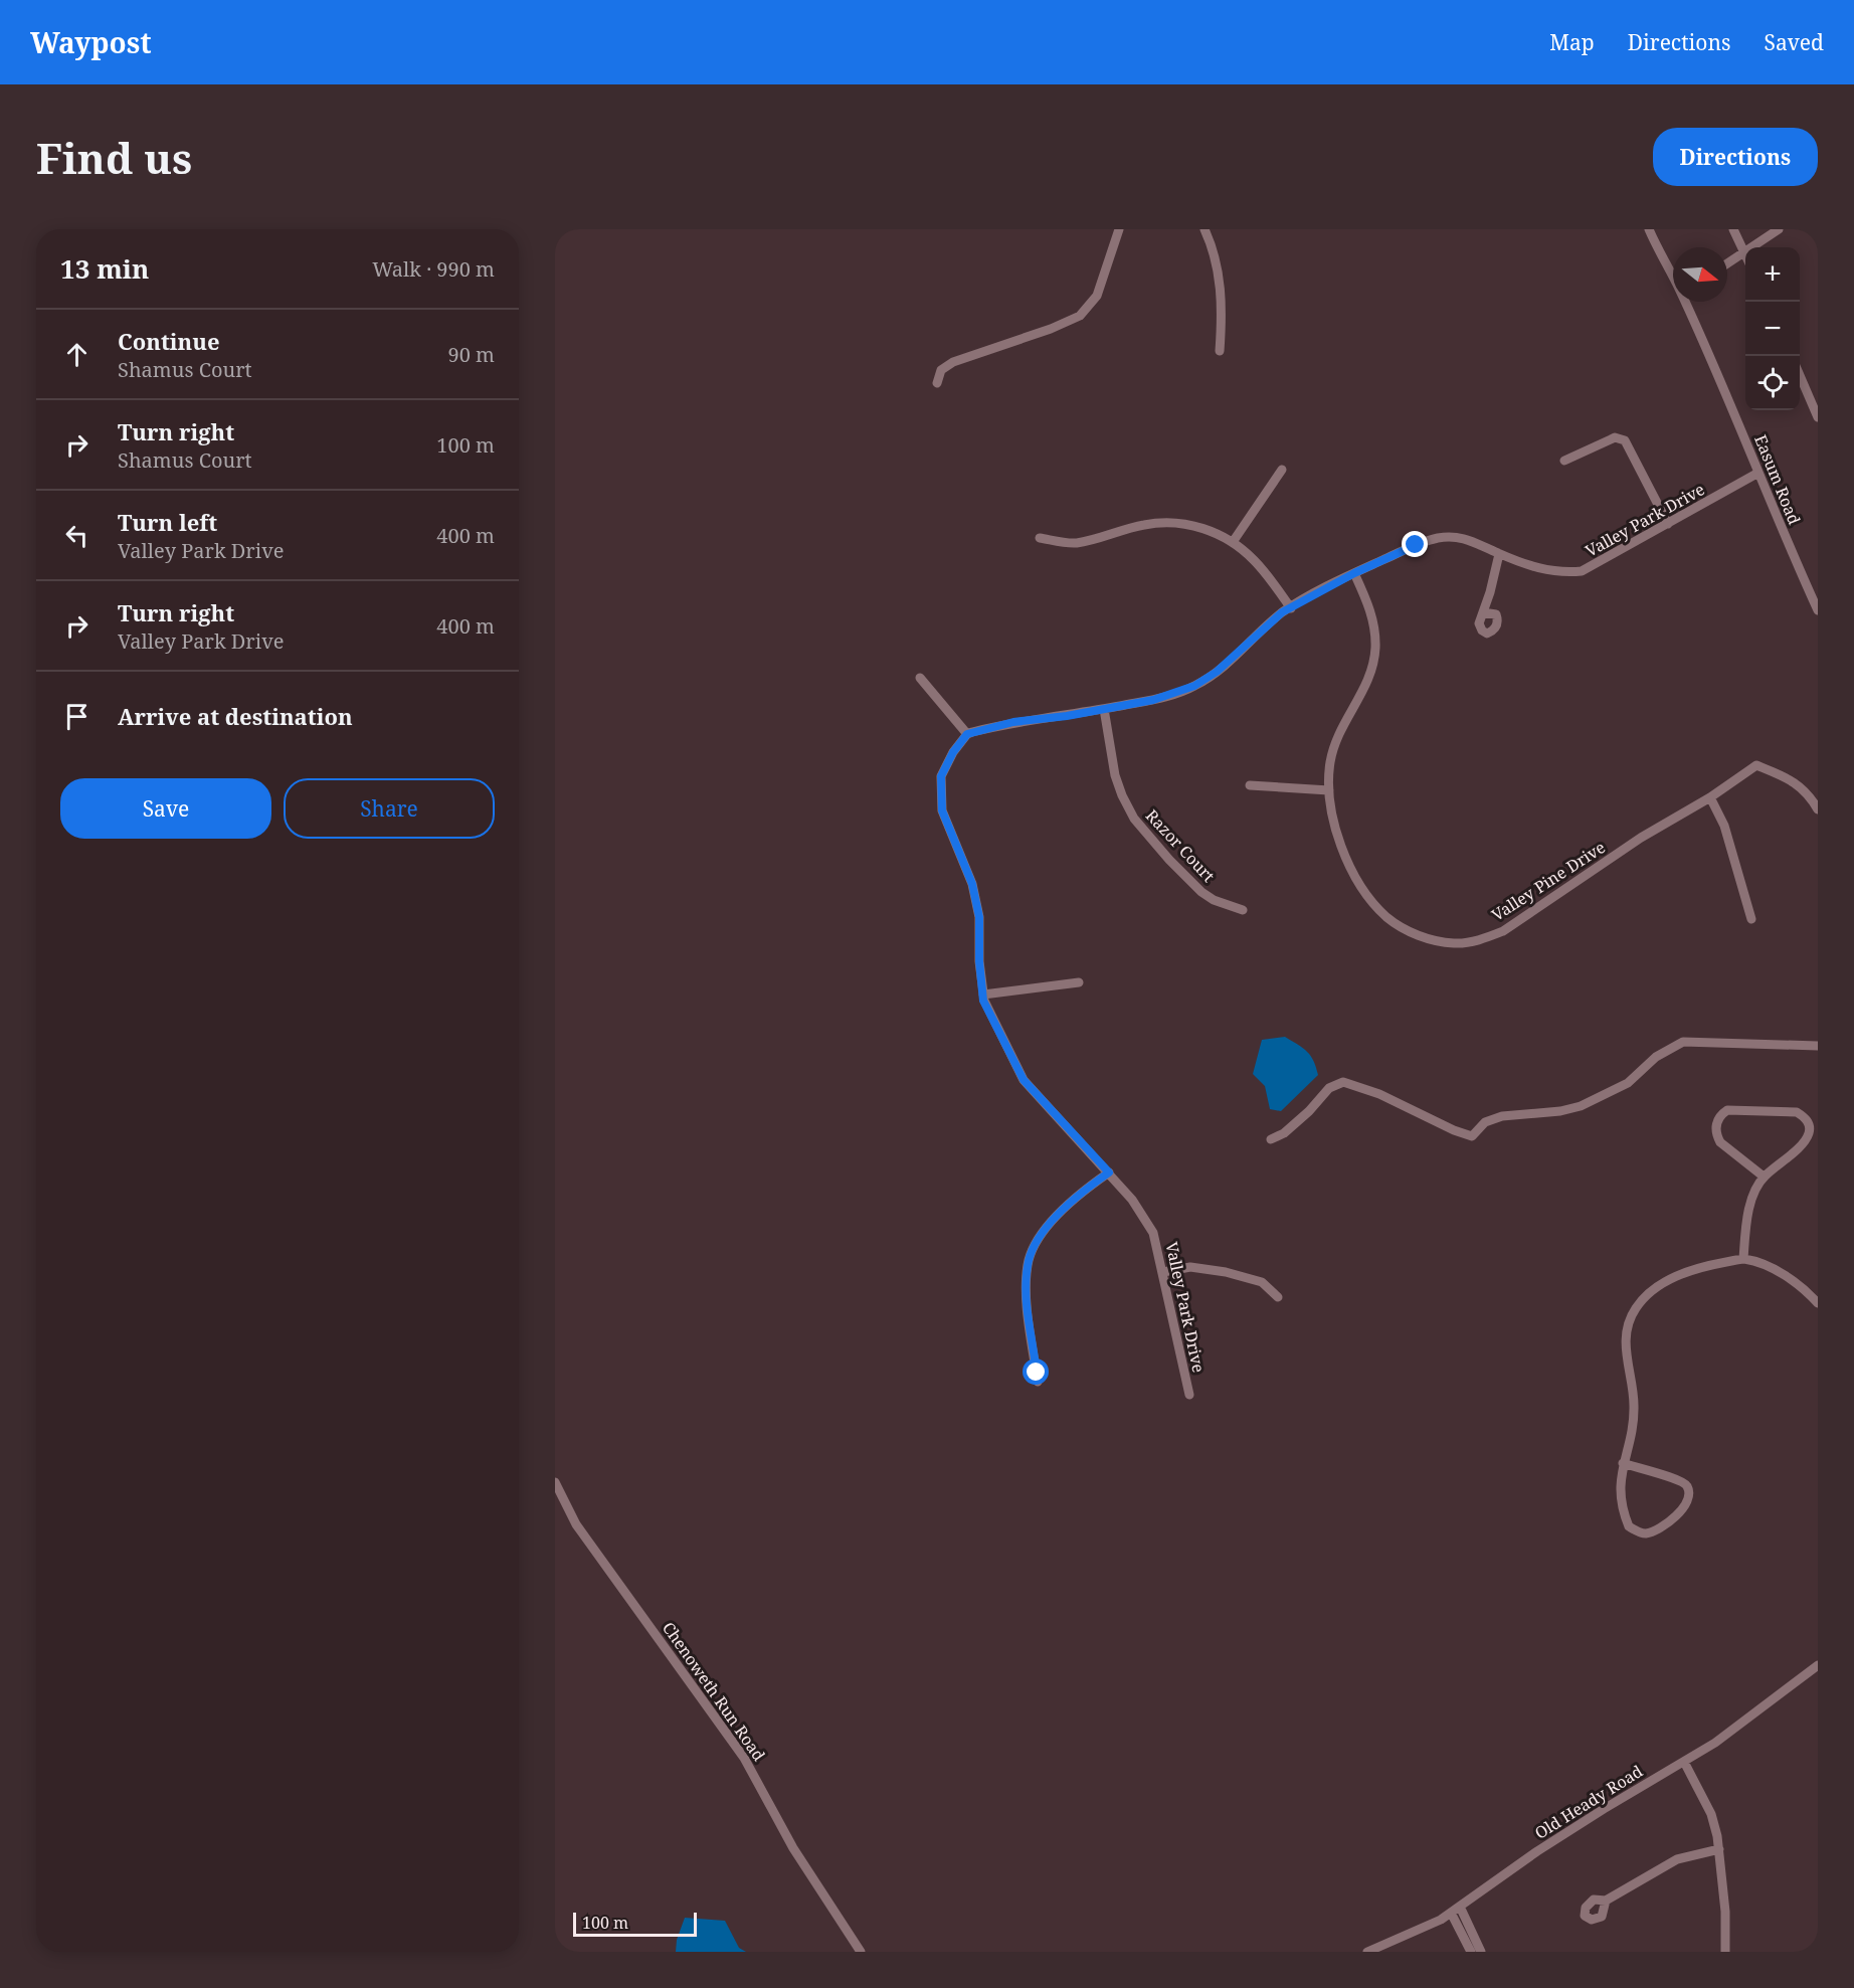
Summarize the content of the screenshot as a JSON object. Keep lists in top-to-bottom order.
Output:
{
  "streets": {
    "street": [
      "Easum Road",
      "Valley Park Drive",
      "Razor Court",
      "Valley Pine Drive",
      "Chenoweth Run Road",
      "Old Heady Road"
    ]
  },
  "crossings": [
    ["Easum Road", "Valley Park Drive"],
    ["Valley Park Drive", "Razor Court"],
    ["Valley Park Drive", "Valley Pine Drive"]
  ],
  "scale_bar": "100 m",
  "north": "right",
  "page": {
    "header": "Waypost",
    "nav": ["Map", "Directions", "Saved"],
    "buttons": [
      "Directions",
      ["Save", "Share"]
    ],
    "title": "Find us",
    "heading": ["13 min", "Walk · 990 m"],
    "map_buttons": ["+", "−"],
    "list": [
      ["Continue", "Shamus Court", "90 m"],
      ["Turn right", "Shamus Court", "100 m"],
      ["Turn left", "Valley Park Drive", "400 m"],
      ["Turn right", "Valley Park Drive", "400 m"],
      "Arrive at destination"
    ],
    "scale": "100 m"
  }
}
